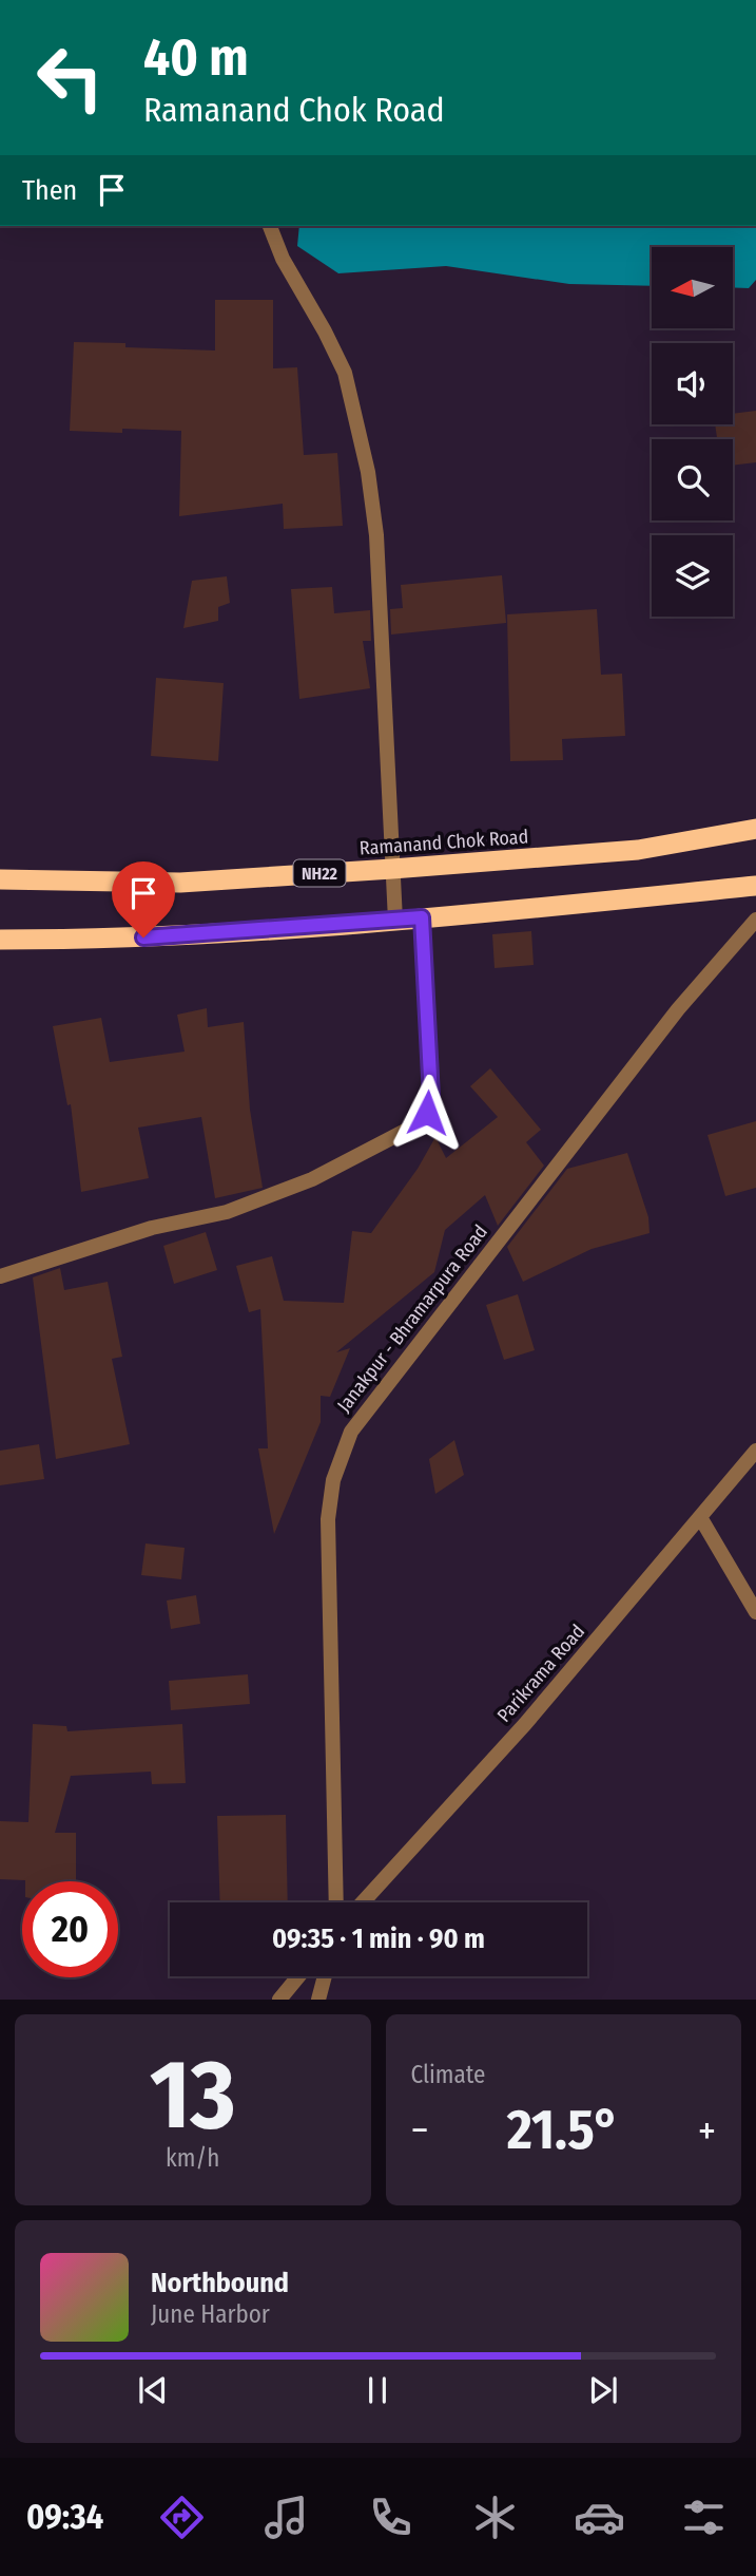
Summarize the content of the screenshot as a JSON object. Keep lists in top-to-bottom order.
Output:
{
  "streets": {
    "highway": ["Ramanand Chok Road", "NH22"],
    "street": ["Janakpur - Bhramarpura Road", "Parikrama Road"]
  },
  "north": "left",
  "page": {
    "turn": ["40 m", "Ramanand Chok Road"],
    "then": "Then",
    "limit": "20",
    "trip": "09:35 · 1 min · 90 m",
    "tile": [
      ["13", "km/h"],
      "Climate"
    ],
    "heat": ["−", "21.5°", "+"],
    "song": ["Northbound", "June Harbor"],
    "tabs": "09:34"
  }
}
